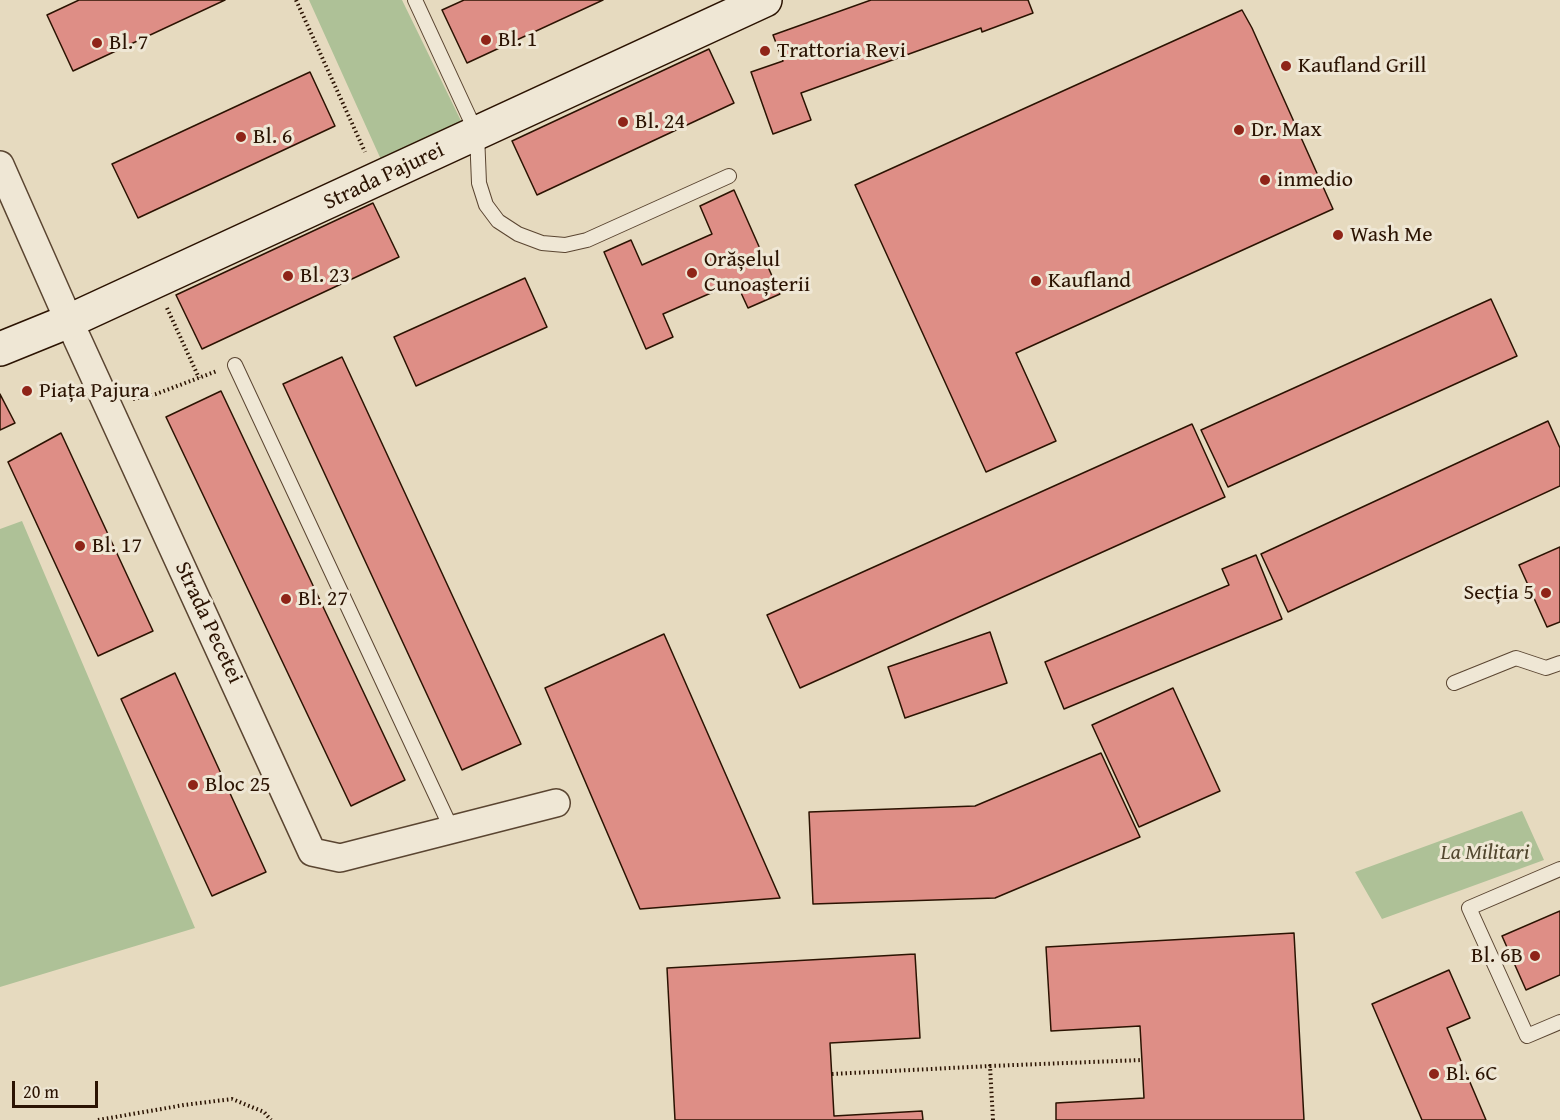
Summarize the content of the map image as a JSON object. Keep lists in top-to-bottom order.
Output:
{
  "streets": {
    "street": ["Strada Pajurei", "Strada Pecetei"]
  },
  "crossings": [
    ["Strada Pajurei", "Strada Pecetei"]
  ],
  "parks": ["La Militari"],
  "places": [
    "Bl. 1",
    "Bl. 7",
    "Trattoria Revi",
    "Kaufland Grill",
    "Bl. 24",
    "Dr. Max",
    "Bl. 6",
    "inmedio",
    "Wash Me",
    "Orășelul Cunoașterii",
    "Bl. 23",
    "Kaufland",
    "Piața Pajura",
    "Bl. 17",
    "Secția 5",
    "Bl. 27",
    "Bloc 25",
    "Bl. 6B",
    "Bl. 6C"
  ],
  "scale_bar": "20 m"
}
